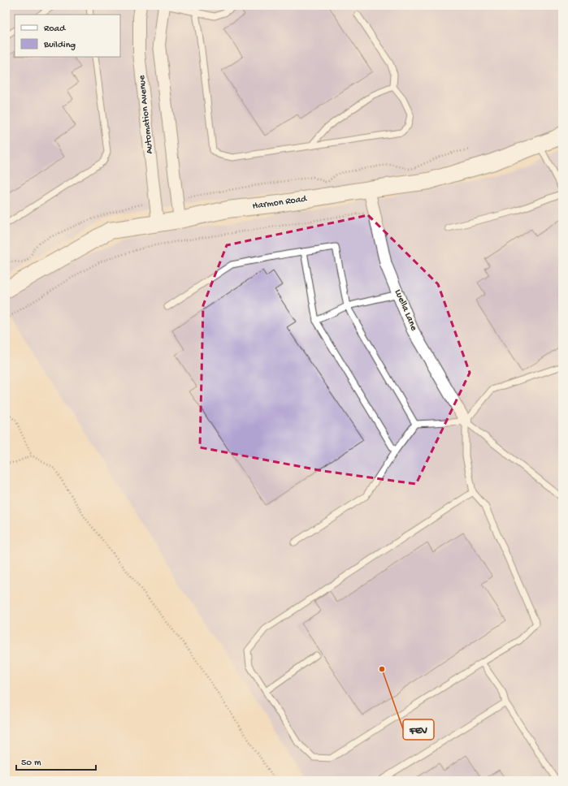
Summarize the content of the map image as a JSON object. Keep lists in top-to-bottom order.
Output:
{
  "streets": {
    "street": ["Automation Avenue", "Harmon Road", "Luella Lane"]
  },
  "crossings": [
    ["Automation Avenue", "Harmon Road"],
    ["Harmon Road", "Luella Lane"]
  ],
  "places": ["FEV"],
  "legend": ["Road", "Building"],
  "scale_bar": "50 m"
}
